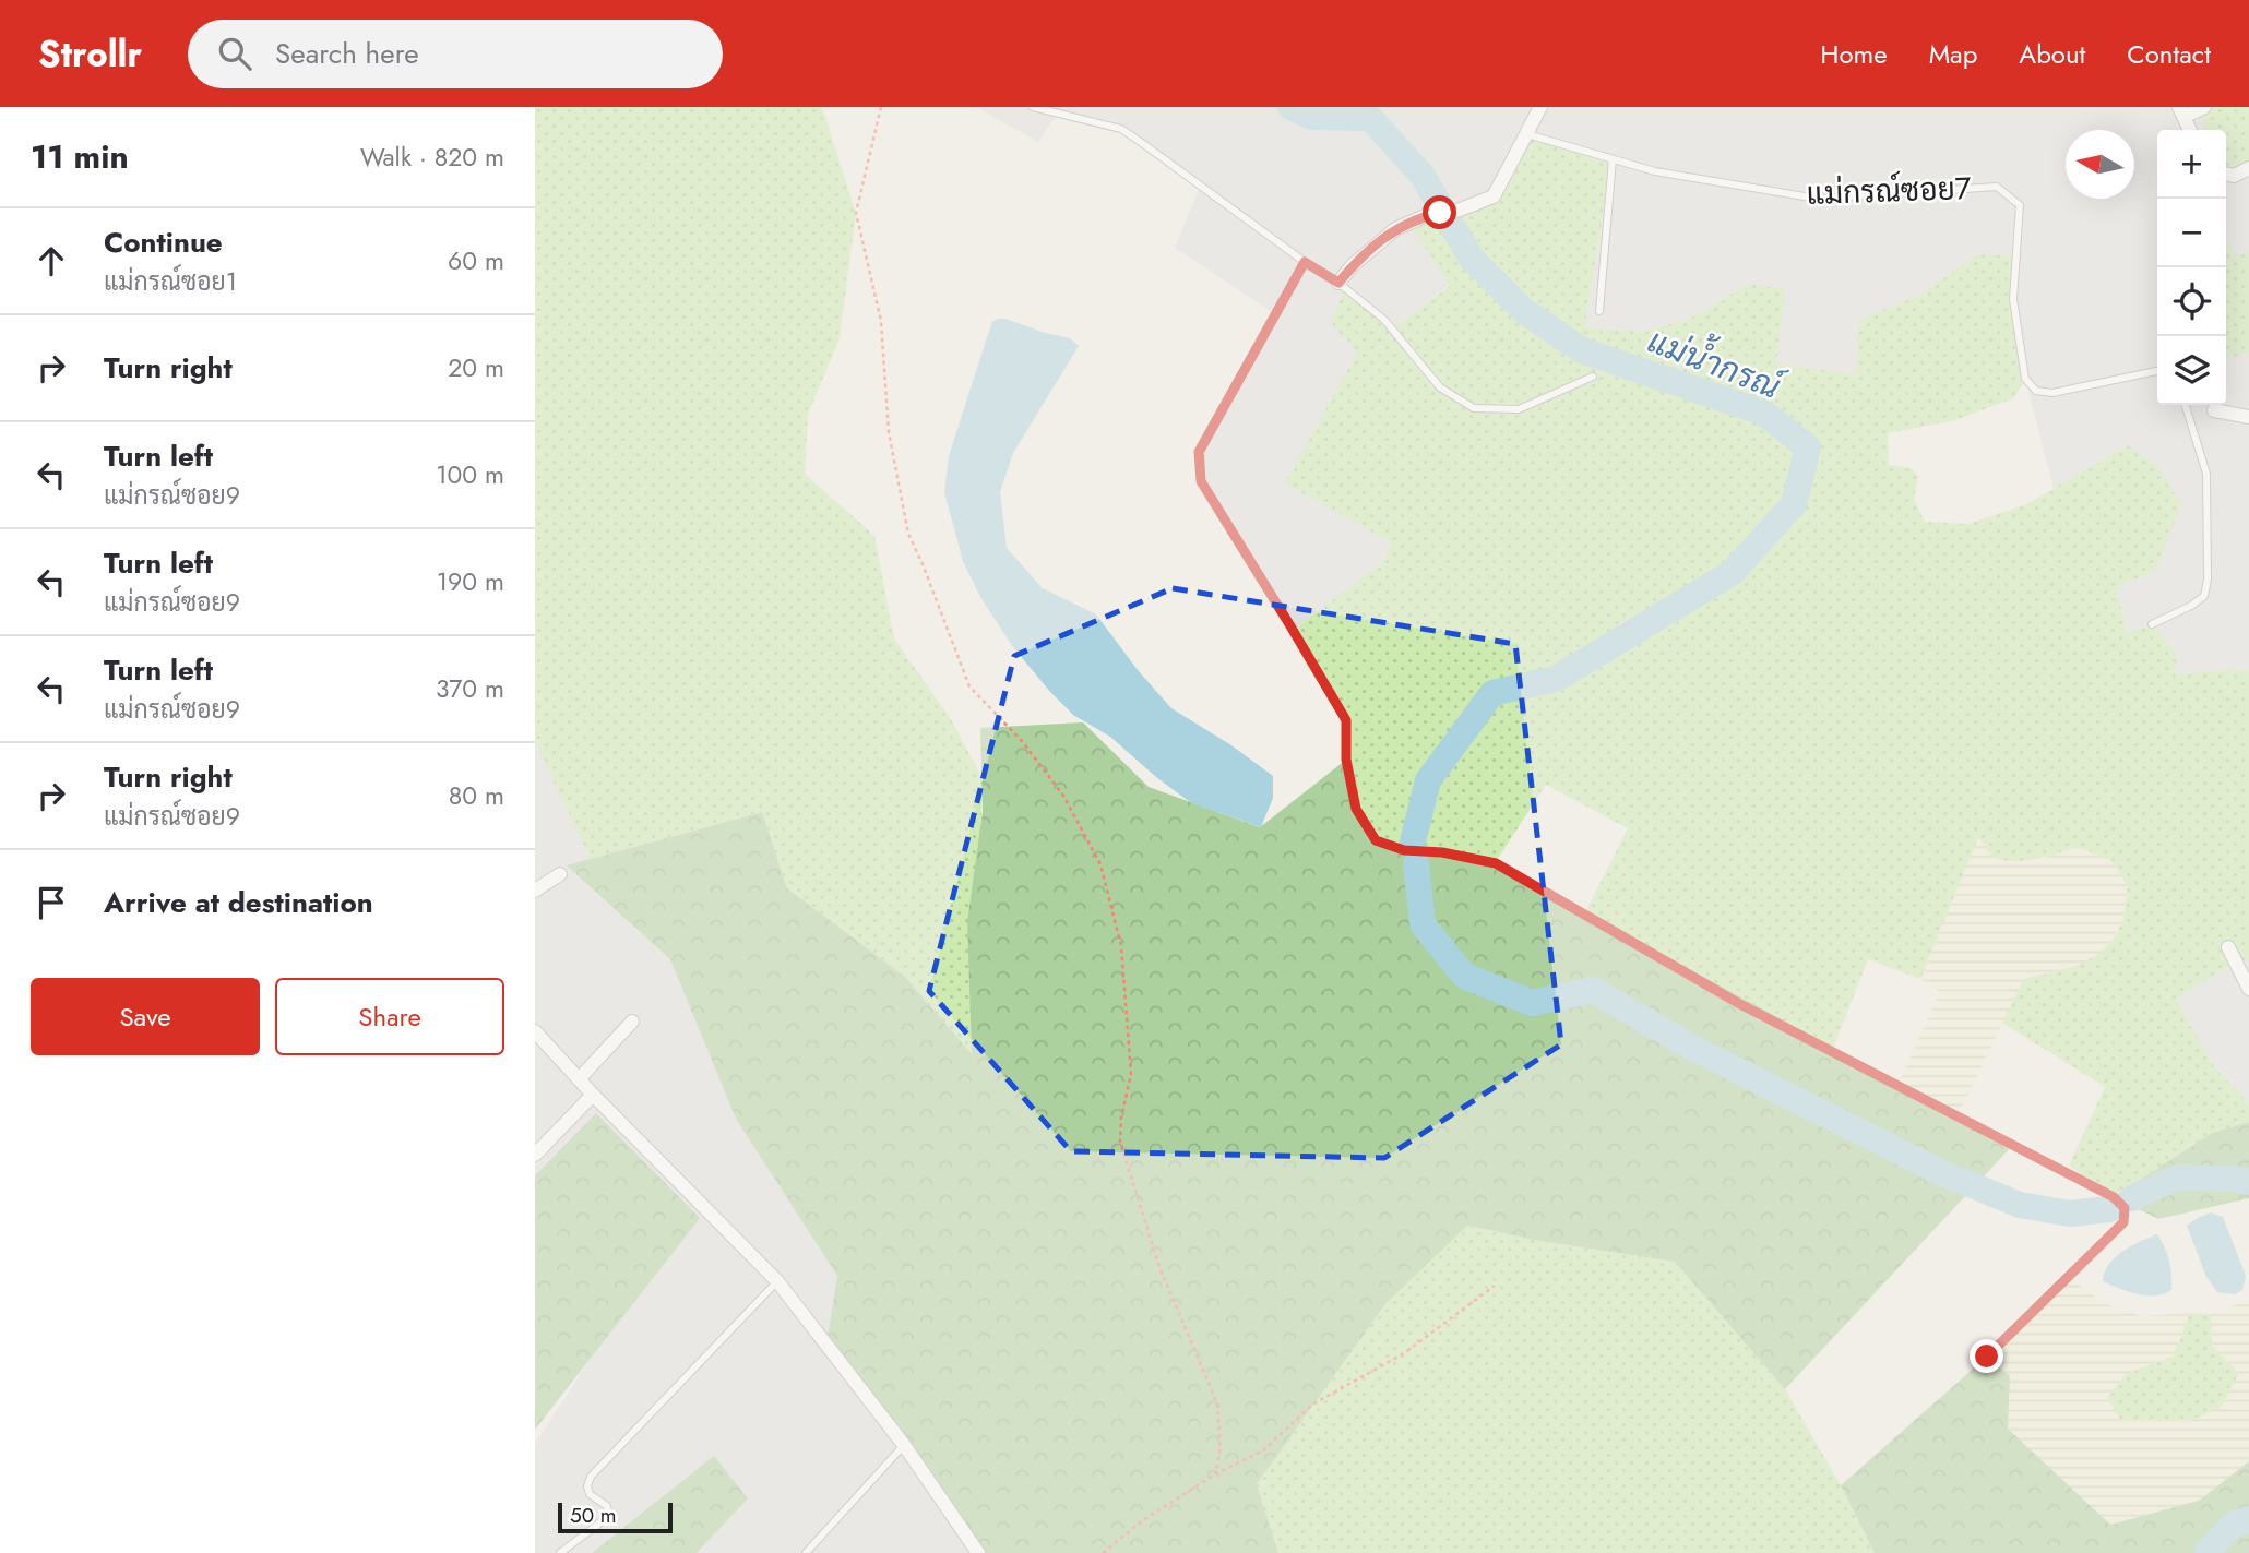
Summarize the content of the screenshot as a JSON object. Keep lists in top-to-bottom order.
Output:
{
  "streets": {
    "lane": ["แม่กรณ์ซอย7"]
  },
  "water": ["แม่น้ำกรณ์"],
  "scale_bar": "50 m",
  "north": "left",
  "page": {
    "header": "Strollr",
    "search": "Search here",
    "nav": [
      "Home",
      "Map",
      "About",
      "Contact"
    ],
    "heading": ["11 min", "Walk · 820 m"],
    "map_buttons": ["+", "−"],
    "list": [
      ["Continue", "แม่กรณ์ซอย1", "60 m"],
      ["Turn right", "20 m"],
      ["Turn left", "แม่กรณ์ซอย9", "100 m"],
      ["Turn left", "แม่กรณ์ซอย9", "190 m"],
      ["Turn left", "แม่กรณ์ซอย9", "370 m"],
      ["Turn right", "แม่กรณ์ซอย9", "80 m"],
      "Arrive at destination"
    ],
    "buttons": ["Save", "Share"],
    "scale": "50 m"
  }
}
